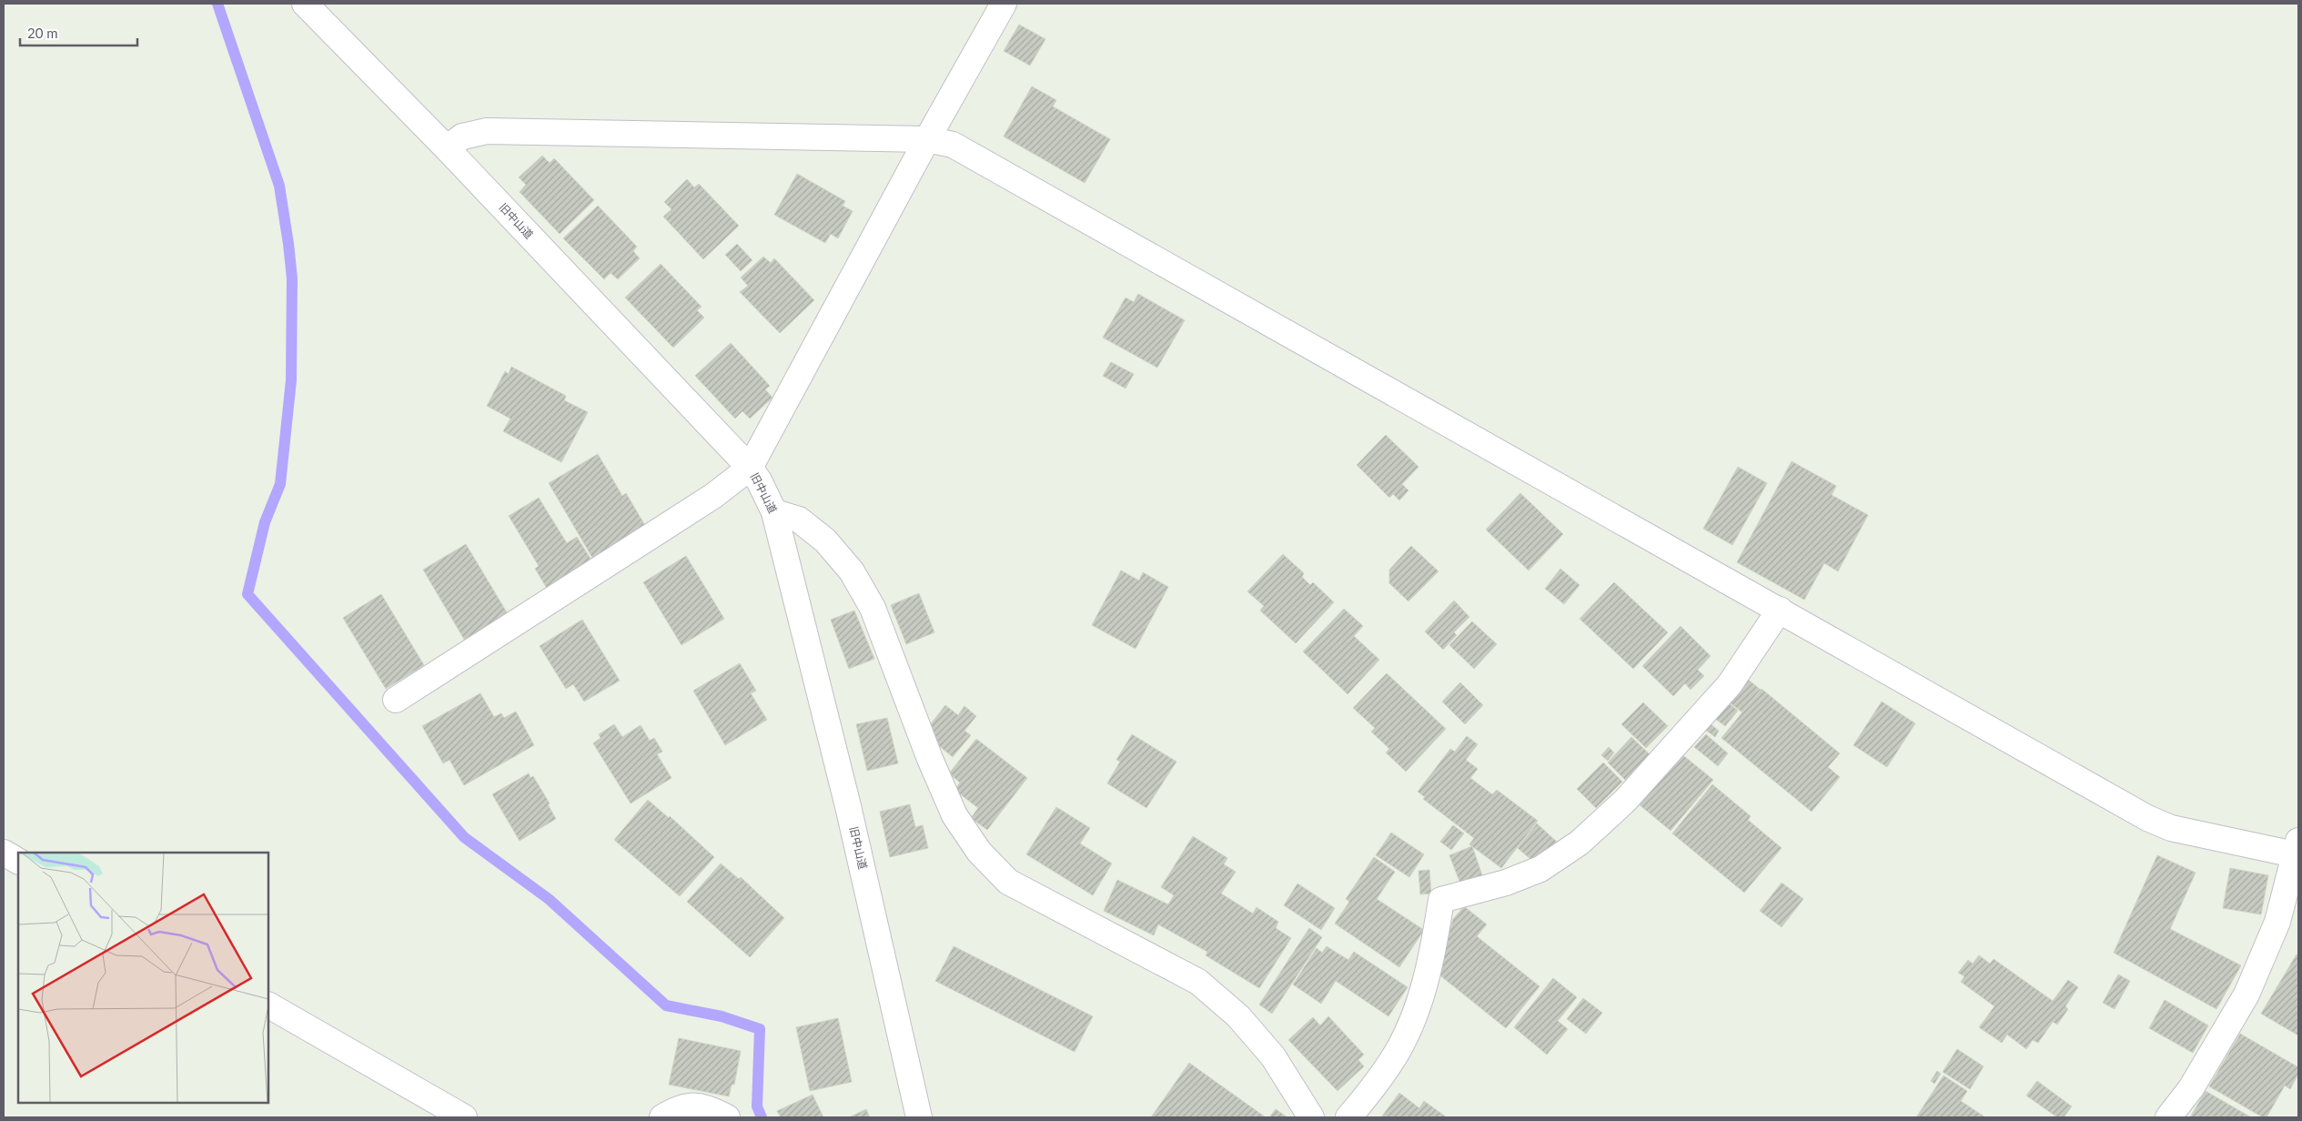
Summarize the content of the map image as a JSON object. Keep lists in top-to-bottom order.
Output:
{
  "streets": {
    "street": ["旧中山道"]
  },
  "scale_bar": "20 m"
}
